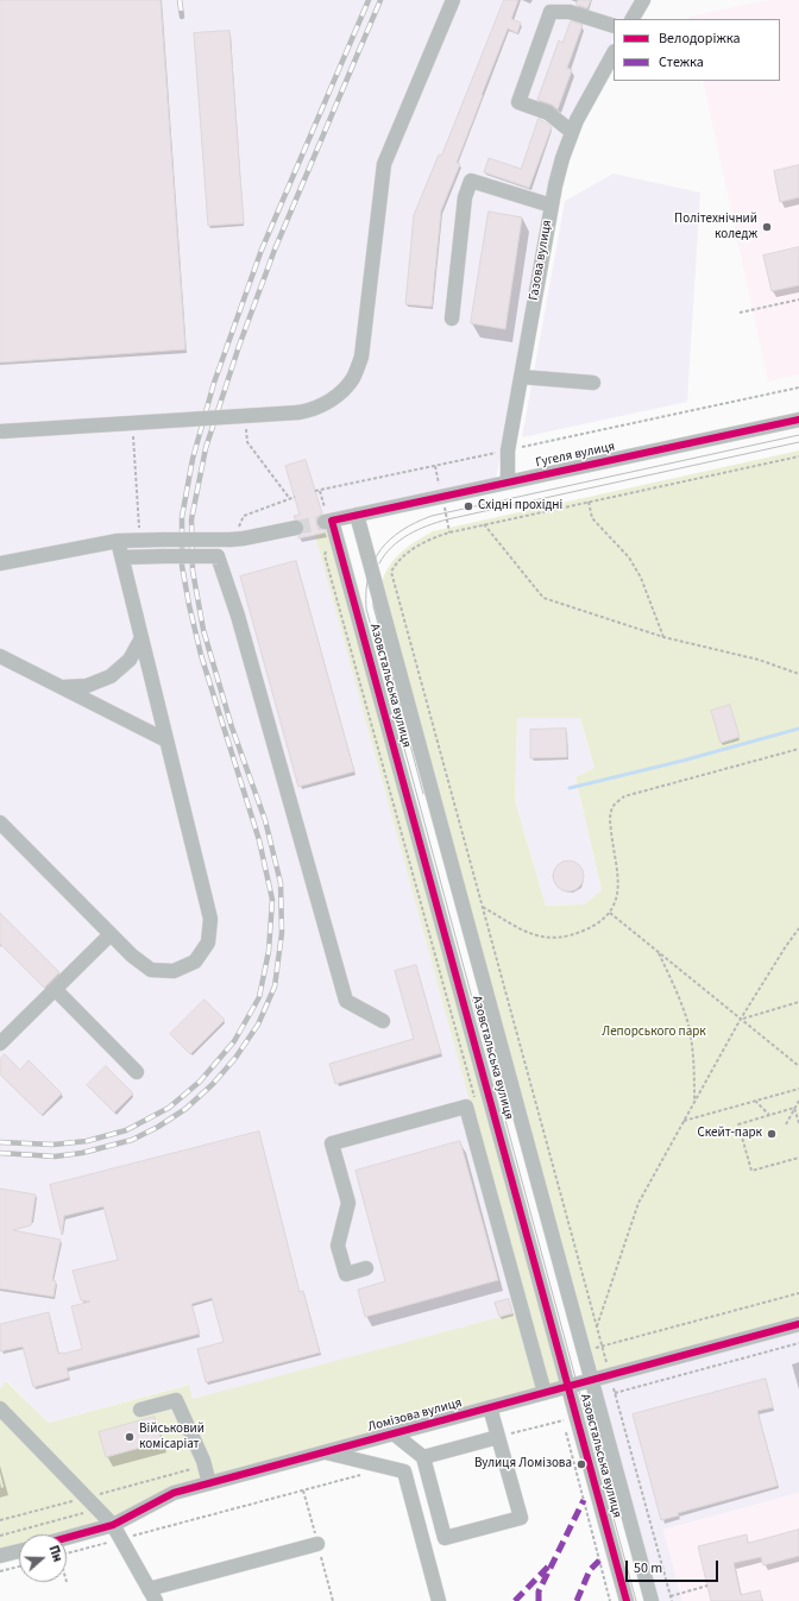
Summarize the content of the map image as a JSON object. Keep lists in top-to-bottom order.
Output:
{
  "streets": {
    "street": [
      "Газова вулиця",
      "Гугеля вулиця",
      "Азовстальська вулиця",
      "Ломізова вулиця"
    ]
  },
  "crossings": [
    ["Газова вулиця", "Гугеля вулиця"],
    ["Гугеля вулиця", "Азовстальська вулиця"],
    ["Азовстальська вулиця", "Ломізова вулиця"]
  ],
  "parks": ["Лепорського парк"],
  "places": [
    "Політехнічний коледж",
    "Східні прохідні",
    "Скейт-парк",
    "Військовий комісаріат",
    "Вулиця Ломізова"
  ],
  "legend": ["Велодоріжка", "Стежка"],
  "scale_bar": "50 m",
  "north": "right"
}
